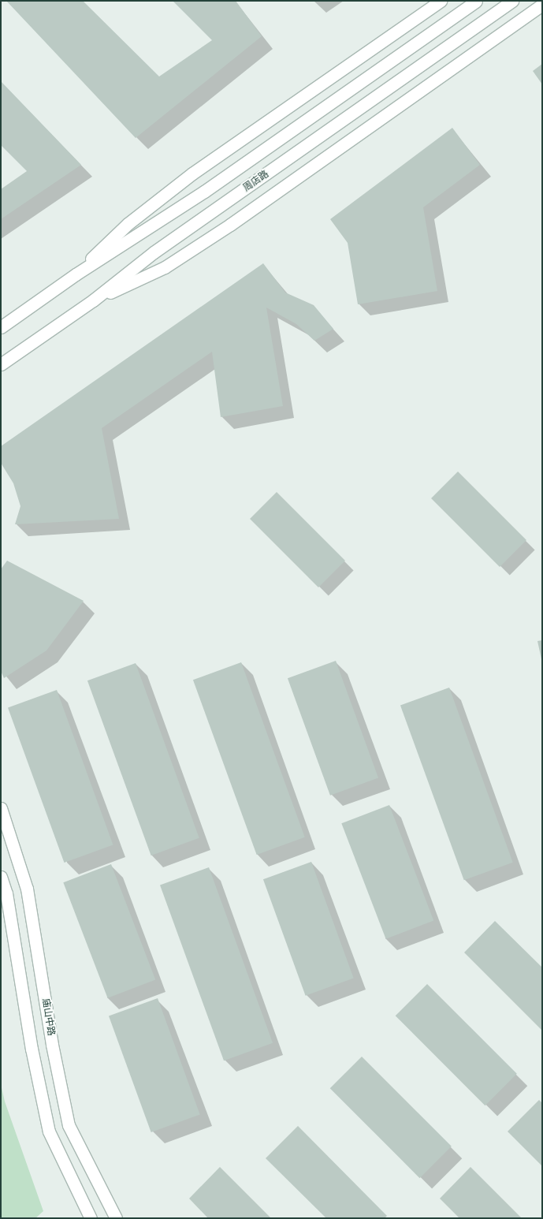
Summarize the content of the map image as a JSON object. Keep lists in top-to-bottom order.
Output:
{
  "streets": {
    "street": ["周店路", "庙山中路"]
  }
}
